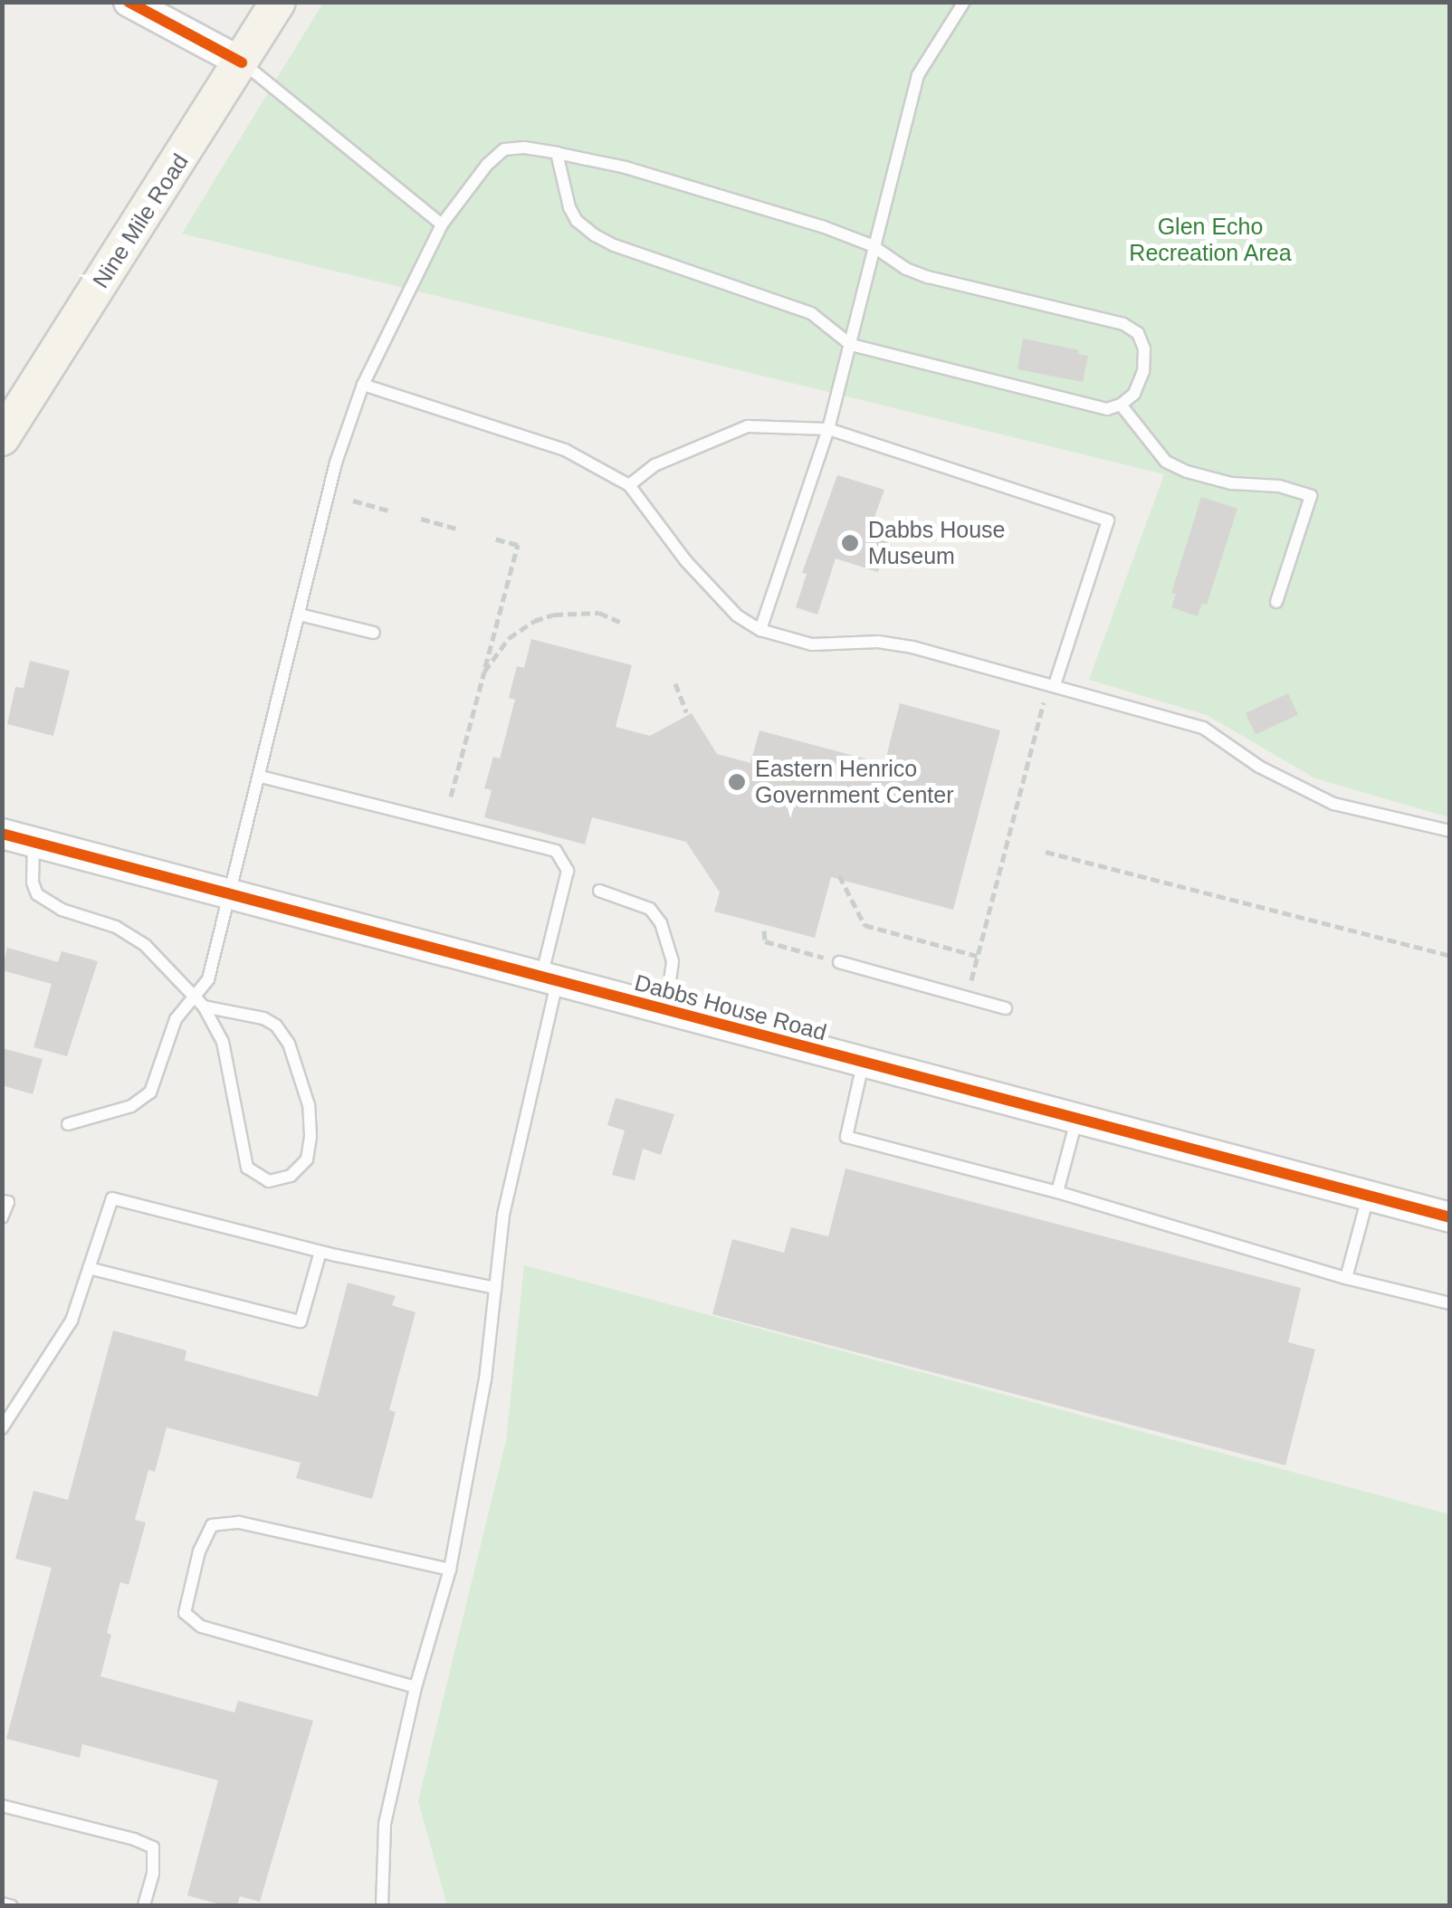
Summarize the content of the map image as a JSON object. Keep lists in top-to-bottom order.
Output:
{
  "streets": {
    "main road": ["Nine Mile Road"],
    "street": ["Dabbs House Road"]
  },
  "parks": ["Glen Echo Recreation Area"],
  "places": ["Dabbs House Museum", "Eastern Henrico Government Center"]
}
